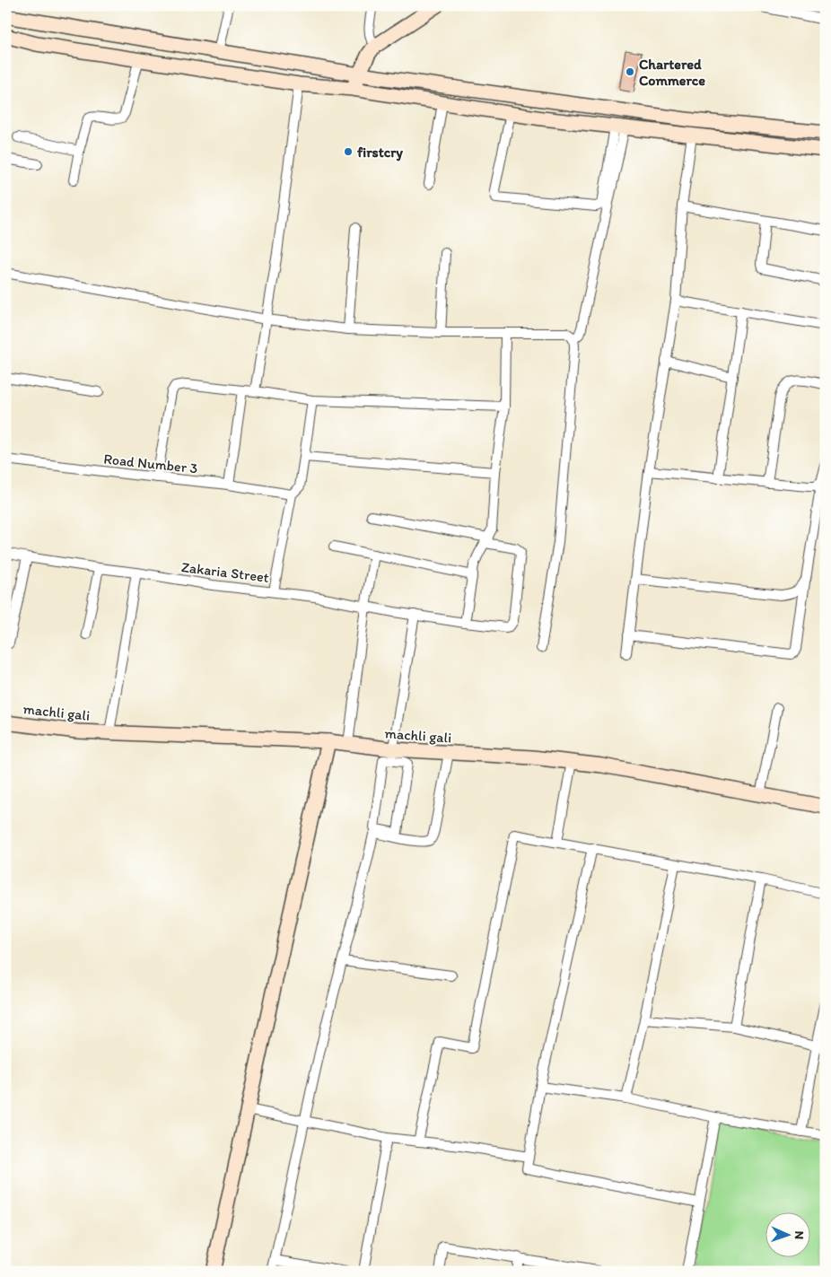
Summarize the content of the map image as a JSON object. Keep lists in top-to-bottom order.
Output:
{
  "streets": {
    "main road": ["machli gali"],
    "street": ["Road Number 3", "Zakaria Street"]
  },
  "places": ["Chartered Commerce", "firstcry"],
  "north": "right"
}
